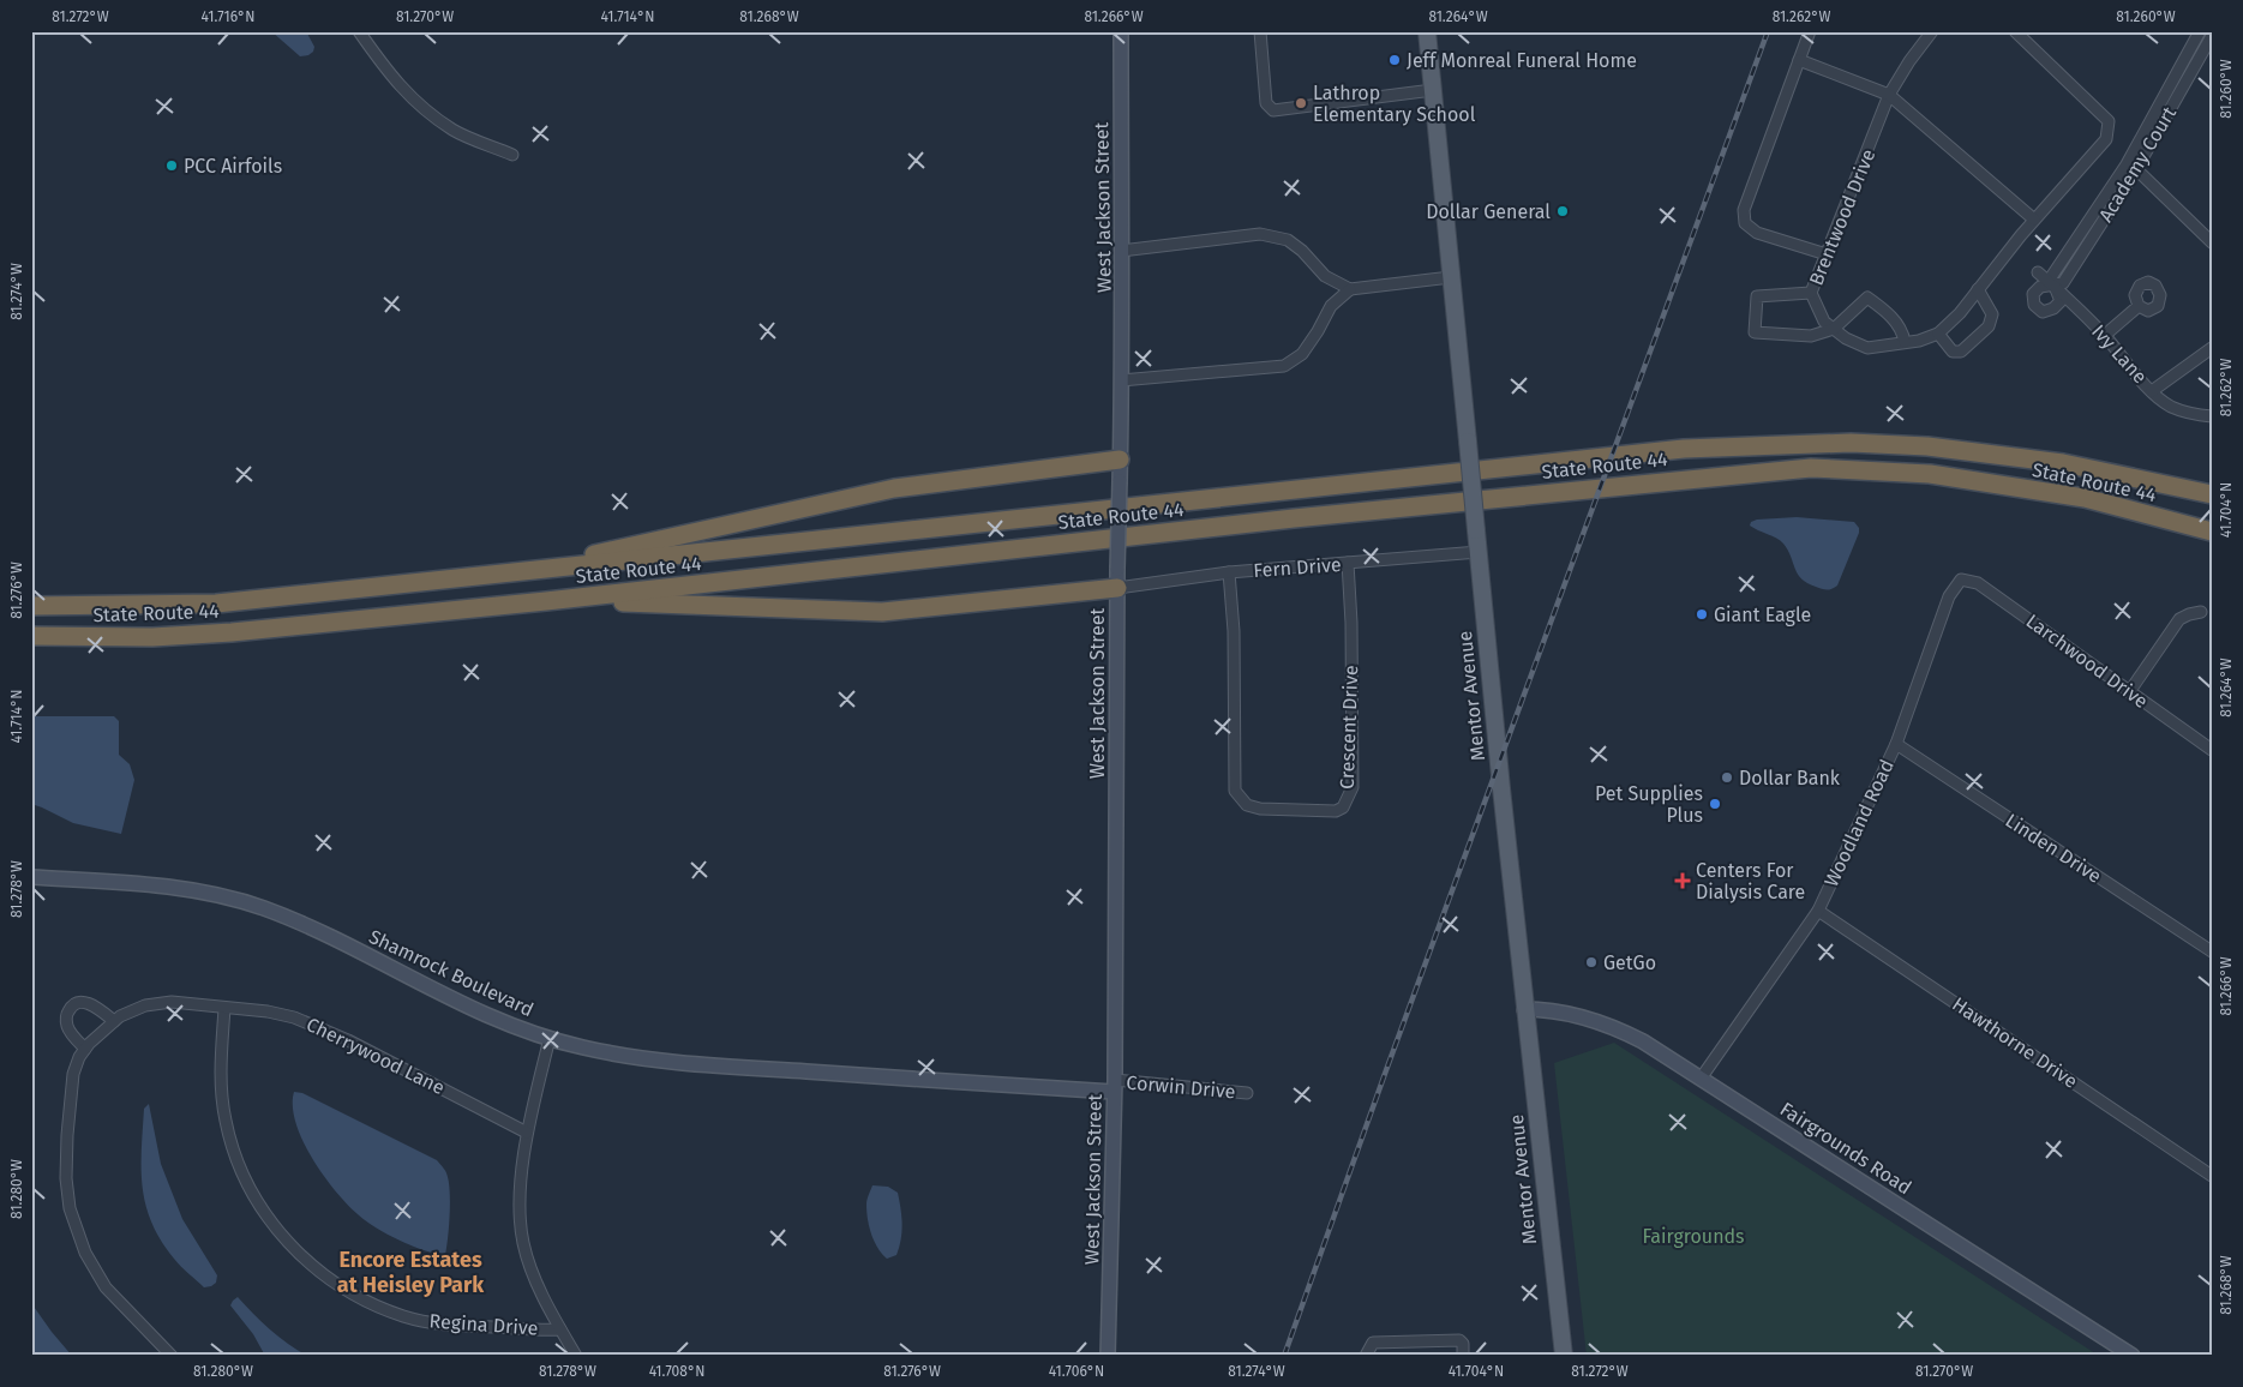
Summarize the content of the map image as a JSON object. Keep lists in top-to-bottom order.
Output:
{
  "streets": {
    "highway": ["State Route 44"],
    "main road": ["Mentor Avenue"],
    "street": [
      "Academy Court",
      "West Jackson Street",
      "Brentwood Drive",
      "Ivy Lane",
      "Fern Drive",
      "Larchwood Drive",
      "Crescent Drive",
      "Woodland Road",
      "Linden Drive",
      "Shamrock Boulevard",
      "Hawthorne Drive",
      "Cherrywood Lane",
      "Corwin Drive",
      "Fairgrounds Road",
      "Regina Drive"
    ]
  },
  "crossings": [
    ["Academy Court", "Ivy Lane"],
    ["West Jackson Street", "Fern Drive"],
    ["West Jackson Street", "Shamrock Boulevard"],
    ["West Jackson Street", "Corwin Drive"],
    ["Fern Drive", "Mentor Avenue"],
    ["Fern Drive", "Crescent Drive"],
    ["Larchwood Drive", "Woodland Road"],
    ["Mentor Avenue", "Fairgrounds Road"],
    ["Woodland Road", "Linden Drive"],
    ["Woodland Road", "Hawthorne Drive"],
    ["Woodland Road", "Fairgrounds Road"],
    ["Shamrock Boulevard", "Corwin Drive"],
    ["Cherrywood Lane", "Regina Drive"]
  ],
  "districts": ["Encore Estates at Heisley Park"],
  "parks": ["Fairgrounds"],
  "places": {
    "other": [
      "Jeff Monreal Funeral Home",
      "Lathrop Elementary School",
      "PCC Airfoils",
      "Dollar General",
      "Giant Eagle",
      "Dollar Bank",
      "Pet Supplies Plus",
      "GetGo"
    ],
    "health": ["Centers For Dialysis Care"]
  },
  "coordinates": [
    "81.272°W",
    "41.716°N",
    "81.270°W",
    "41.714°N",
    "81.268°W",
    "81.266°W",
    "81.264°W",
    "81.262°W",
    "81.260°W",
    "81.274°W",
    "41.704°N",
    "81.276°W",
    "81.278°W",
    "81.280°W",
    "41.708°N",
    "41.706°N"
  ]
}
